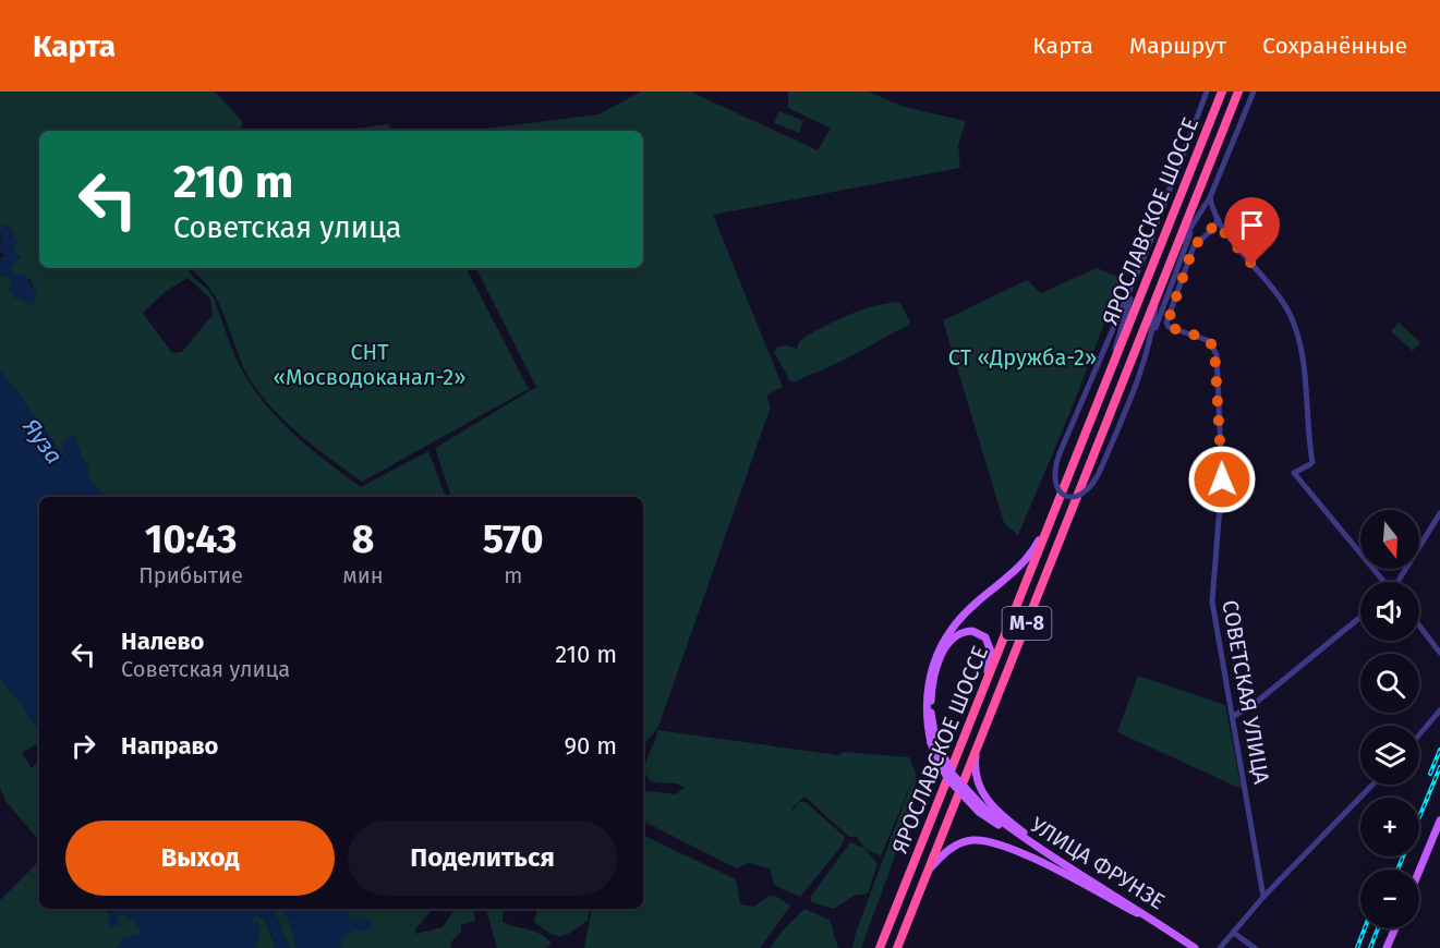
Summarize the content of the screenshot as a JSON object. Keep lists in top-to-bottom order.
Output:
{
  "streets": {
    "highway": ["ЯРОСЛАВСКОЕ ШОССЕ", "М-8"],
    "main road": ["УЛИЦА ФРУНЗЕ"],
    "street": ["СОВЕТСКАЯ УЛИЦА"]
  },
  "water": ["Яуза"],
  "parks": ["СНТ «Мосводоканал-2»", "СТ «Дружба-2»"],
  "north": "bottom",
  "page": {
    "header": "Карта",
    "nav": ["Карта", "Маршрут", "Сохранённые"],
    "turn": ["210 m", "Советская улица"],
    "eta": [
      "10:43",
      "Прибытие",
      "8",
      "мин",
      "570",
      "m"
    ],
    "map_buttons": ["+", "−"],
    "list": [
      {
        "name": "Налево",
        "note": "Советская улица",
        "value": "210 m"
      },
      {
        "name": "Направо",
        "value": "90 m"
      }
    ],
    "buttons": ["Выход", "Поделиться"]
  }
}
